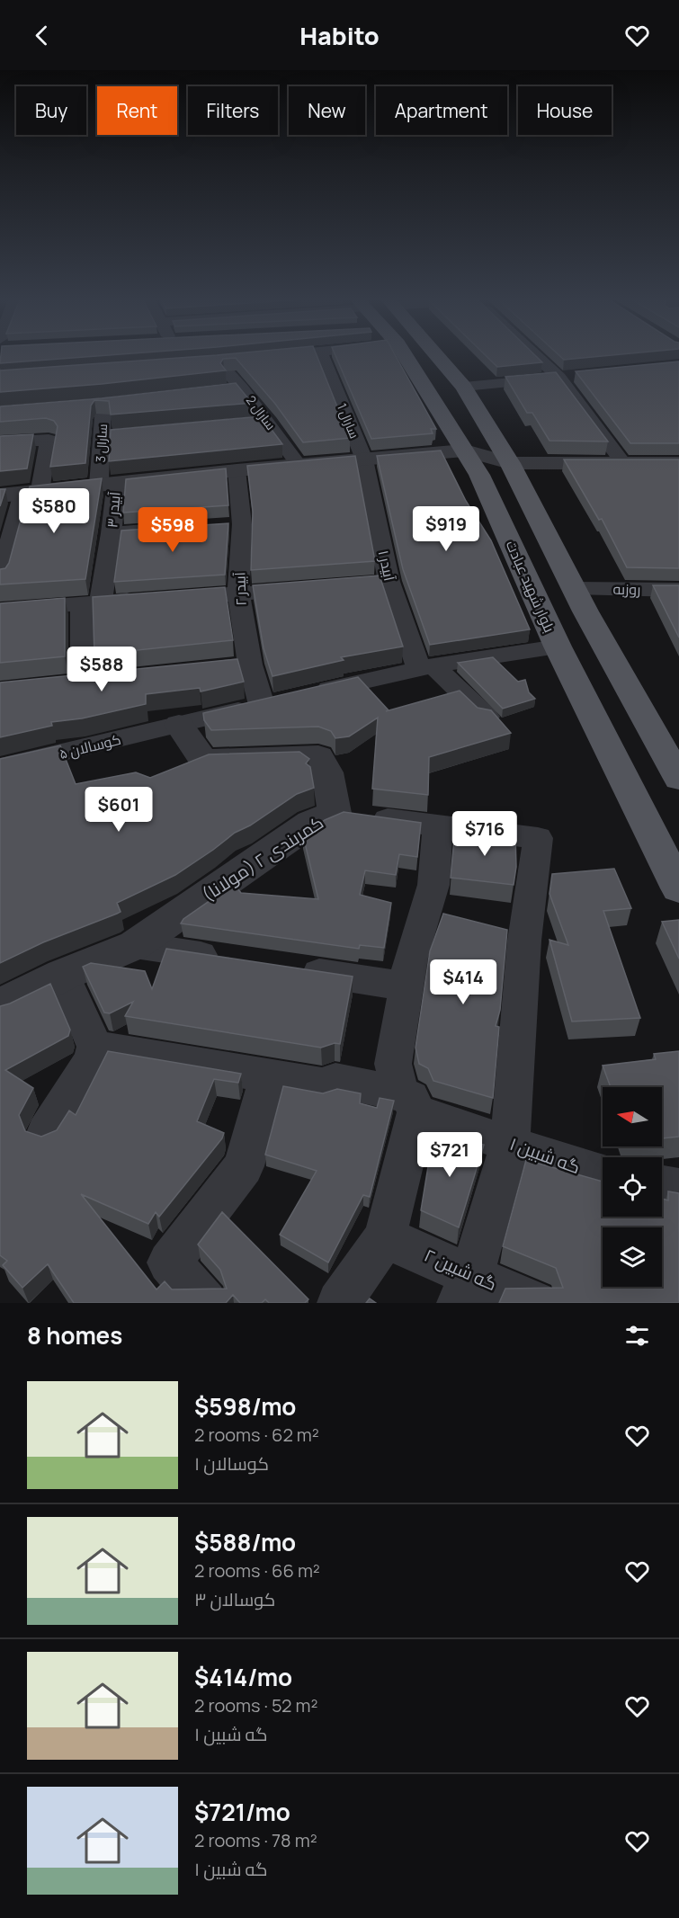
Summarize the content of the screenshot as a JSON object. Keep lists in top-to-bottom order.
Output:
{
  "streets": {
    "main road": ["بلوار شهید عبادت"],
    "street": [
      "سارال 2",
      "سارال 1",
      "سارال 3",
      "آبیدر ۳",
      "آبیدر ۱",
      "آبیدر ۲",
      "روزبه",
      "کوسالان ۵",
      "کمربندی ۲ (مولانا)",
      "گه شبین ۱",
      "گه شبین ۲"
    ]
  },
  "crossings": [
    ["سارال 1", "آبیدر ۱"],
    ["سارال 3", "آبیدر ۳"],
    ["آبیدر ۱", "کوسالان ۵"],
    ["بلوار شهید عبادت", "کوسالان ۵"],
    ["آبیدر ۲", "کوسالان ۵"],
    ["کوسالان ۵", "کمربندی ۲ (مولانا)"]
  ],
  "north": "left",
  "page": {
    "header": "Habito",
    "chip": [
      "Buy",
      "Rent",
      "Filters",
      "New",
      "Apartment",
      "House"
    ],
    "price": [
      "$580",
      "$919",
      "$598",
      "$588",
      "$601",
      "$716",
      "$414",
      "$721"
    ],
    "heading": "8 homes",
    "list": [
      {
        "name": "$598/mo",
        "note": "2 rooms · 62 m² · کوسالان ۱"
      },
      {
        "name": "$588/mo",
        "note": "2 rooms · 66 m² · کوسالان ۳"
      },
      {
        "name": "$414/mo",
        "note": "2 rooms · 52 m² · گه شبین ۱"
      },
      {
        "name": "$721/mo",
        "note": "2 rooms · 78 m² · گه شبین ۱"
      }
    ]
  }
}
